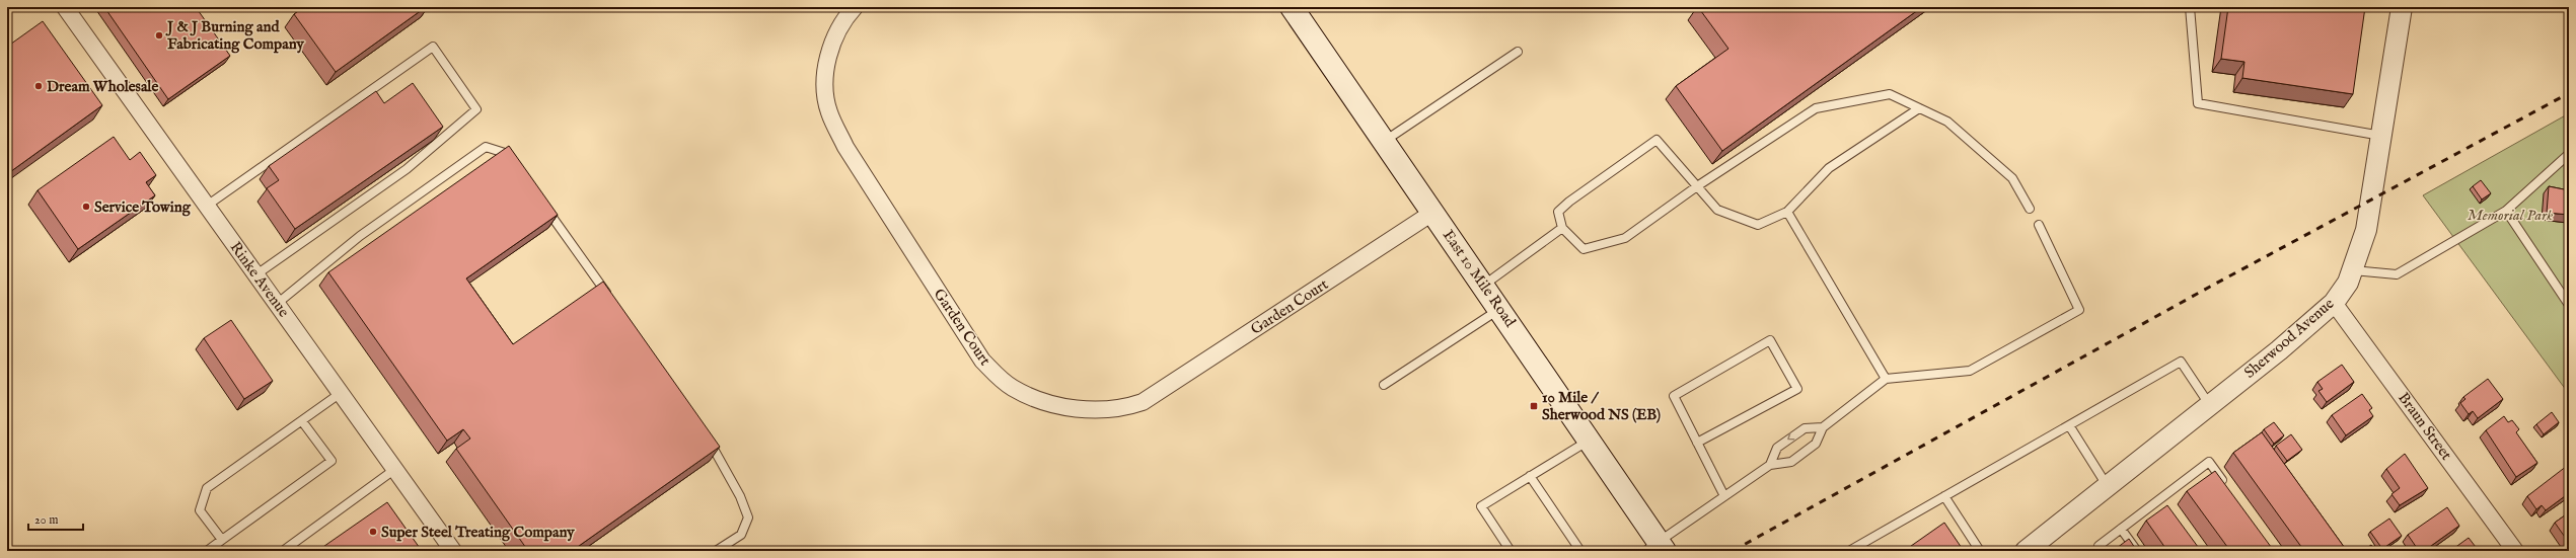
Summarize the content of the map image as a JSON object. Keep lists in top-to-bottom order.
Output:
{
  "streets": {
    "main road": ["East 10 Mile Road"],
    "street": [
      "Rinke Avenue",
      "Garden Court",
      "Sherwood Avenue",
      "Braun Street"
    ]
  },
  "crossings": [
    ["East 10 Mile Road", "Garden Court"],
    ["Sherwood Avenue", "Braun Street"]
  ],
  "parks": ["Memorial Park"],
  "places": {
    "other": [
      "J & J Burning and Fabricating Company",
      "Dream Wholesale",
      "Service Towing",
      "Super Steel Treating Company"
    ],
    "transit": ["10 Mile / Sherwood NS (EB)"]
  },
  "scale_bar": "20 m"
}
